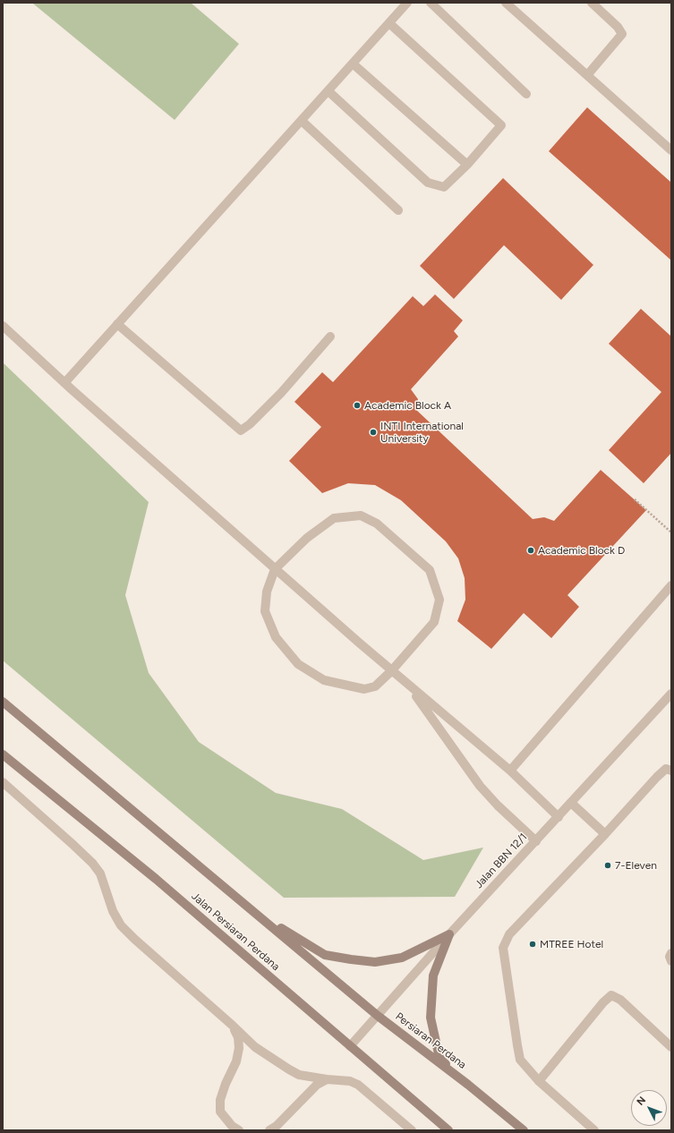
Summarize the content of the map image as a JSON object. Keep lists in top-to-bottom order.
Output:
{
  "streets": {
    "main road": ["Jalan Persiaran Perdana", "Persiaran Perdana"],
    "street": ["Jalan BBN 12/1"]
  },
  "crossings": [
    ["Jalan BBN 12/1", "Jalan Persiaran Perdana"],
    ["Jalan BBN 12/1", "Persiaran Perdana"]
  ],
  "places": [
    "Academic Block A",
    "INTI International University",
    "Academic Block D",
    "7-Eleven",
    "MTREE Hotel"
  ],
  "north": "top left"
}
